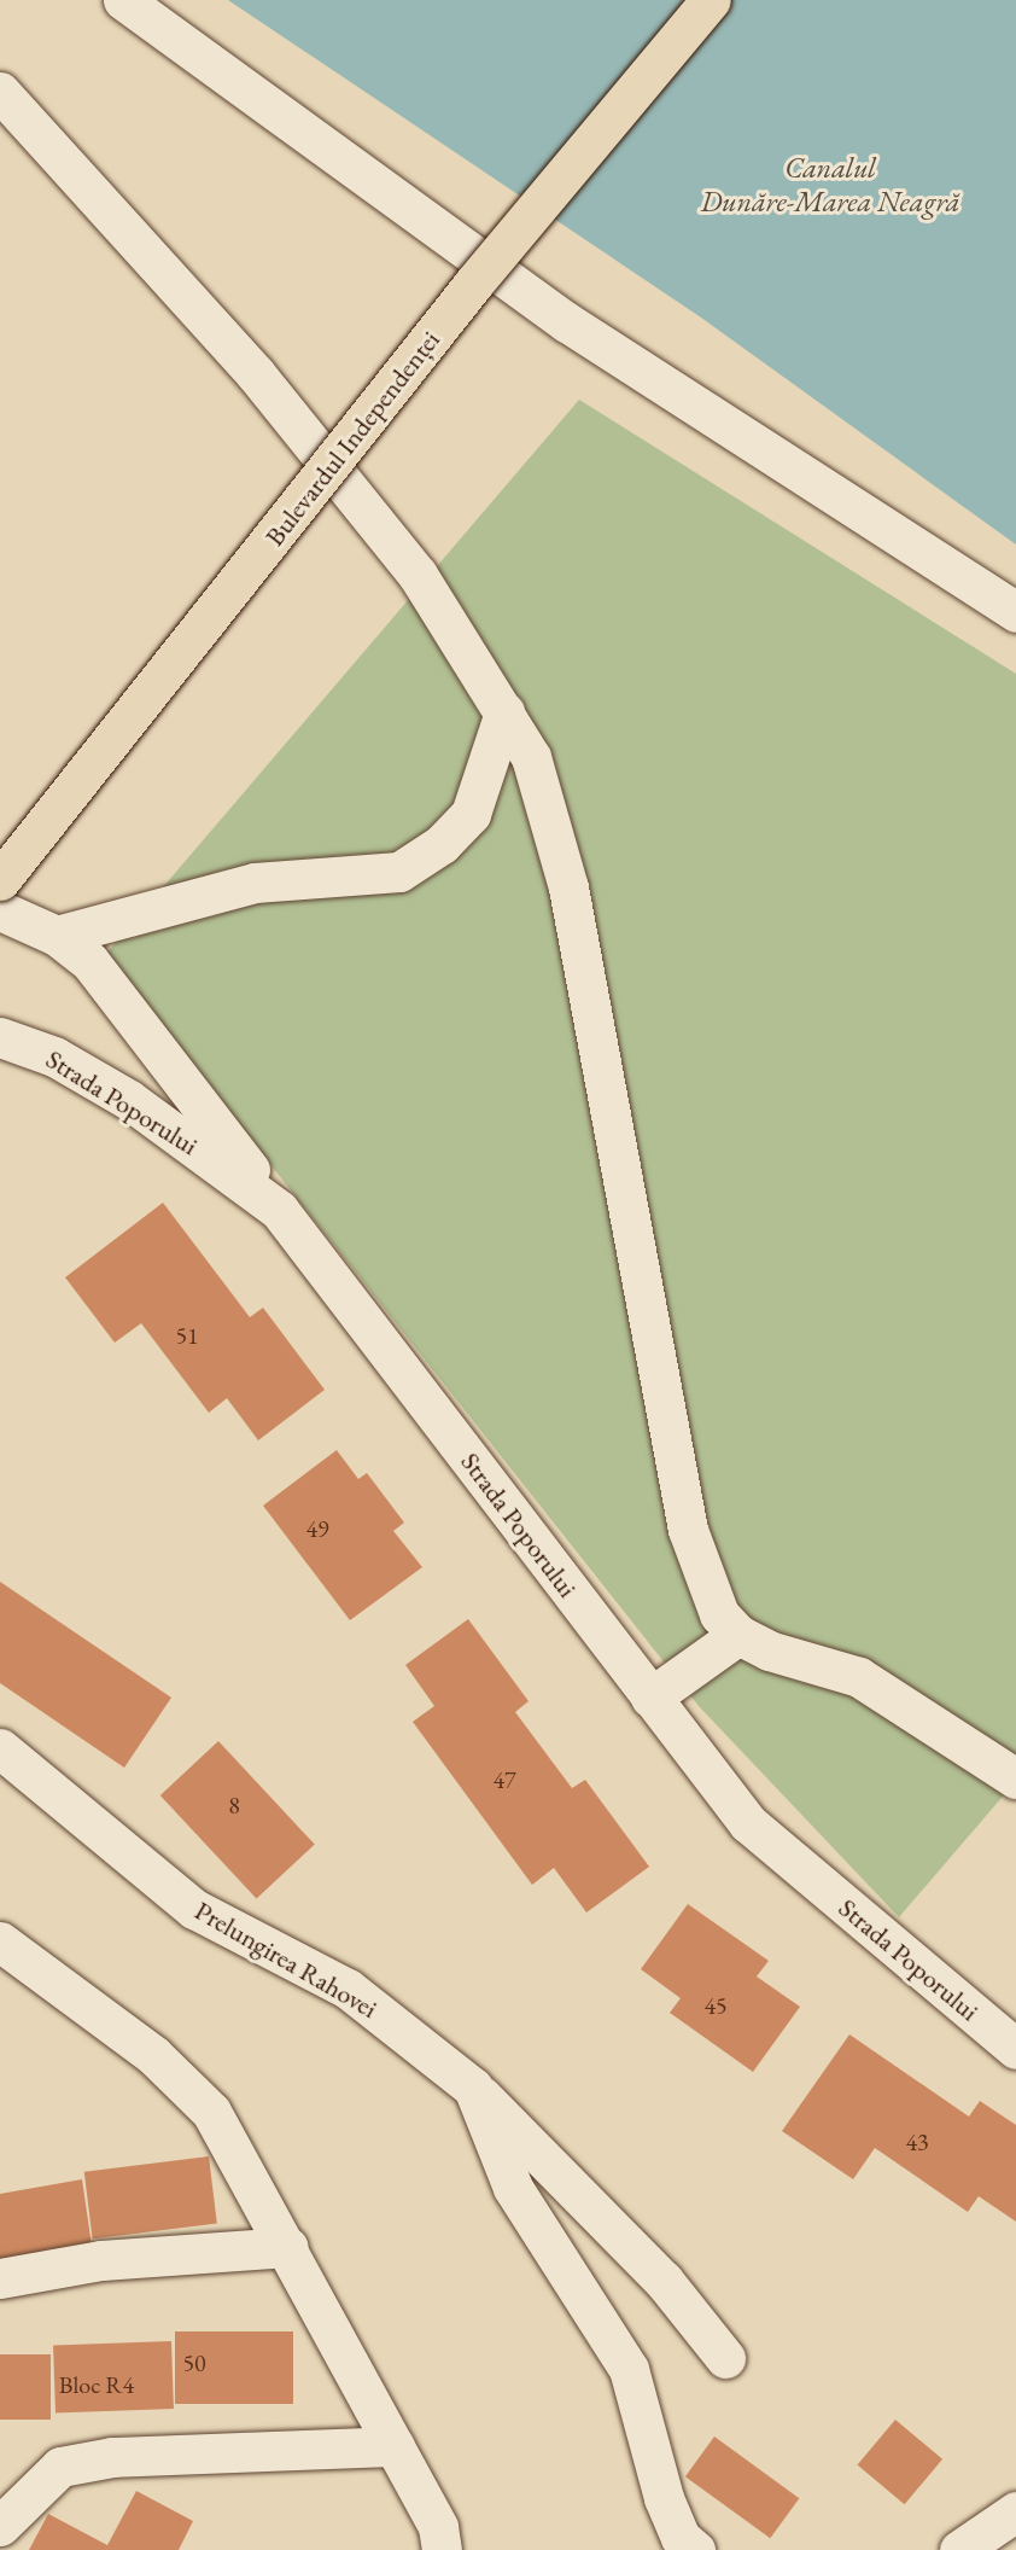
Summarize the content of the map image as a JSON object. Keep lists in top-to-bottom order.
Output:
{
  "streets": {
    "main road": ["Bulevardul Independenței"],
    "street": ["Strada Poporului", "Prelungirea Rahovei"]
  },
  "water": ["Canalul Dunăre-Marea Neagră"],
  "house_numbers": [
    "51",
    "49",
    "47",
    "8",
    "45",
    "43",
    "50",
    "Bloc R4"
  ]
}
